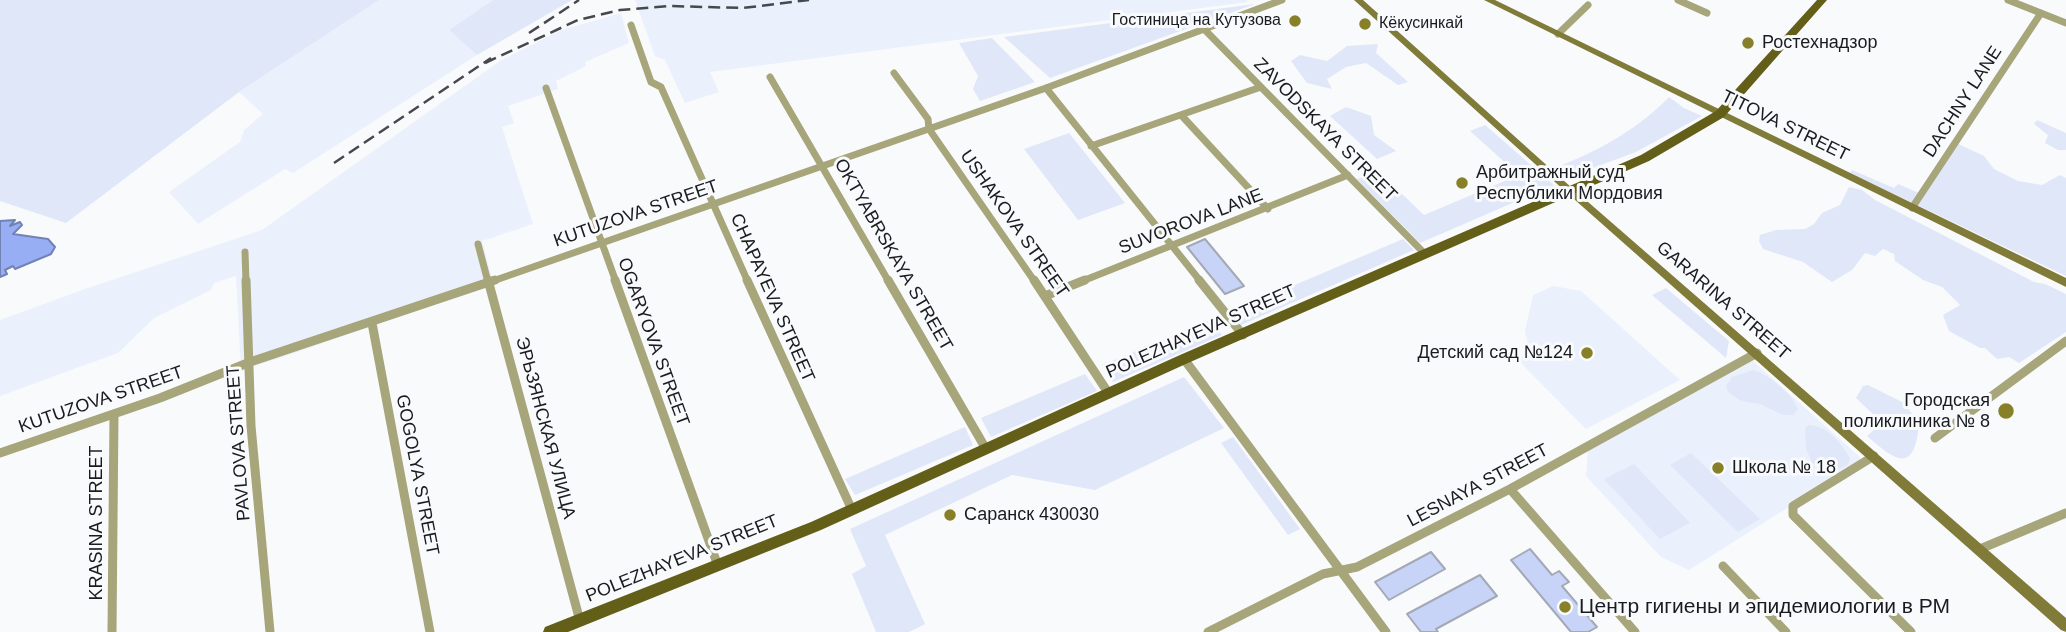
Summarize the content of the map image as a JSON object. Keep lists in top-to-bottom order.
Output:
{
  "streets": {
    "main road": ["TITOVA STREET", "GARARINA STREET", "POLEZHAYEVA STREET"],
    "street": [
      "DACHNY LANE",
      "ZAVODSKAYA STREET",
      "KUTUZOVA STREET",
      "SUVOROVA LANE",
      "USHAKOVA STREET",
      "OKTYABRSKAYA STREET",
      "CHAPAYEVA STREET",
      "OGARYOVA STREET",
      "ЭРЬЗЯНСКАЯ УЛИЦА",
      "PAVLOVA STREET",
      "GOGOLYA STREET",
      "LESNAYA STREET",
      "KRASINA STREET"
    ]
  },
  "crossings": [
    ["DACHNY LANE", "TITOVA STREET"],
    ["TITOVA STREET", "POLEZHAYEVA STREET"],
    ["ZAVODSKAYA STREET", "KUTUZOVA STREET"],
    ["ZAVODSKAYA STREET", "SUVOROVA LANE"],
    ["ZAVODSKAYA STREET", "POLEZHAYEVA STREET"],
    ["KUTUZOVA STREET", "USHAKOVA STREET"],
    ["KUTUZOVA STREET", "OKTYABRSKAYA STREET"],
    ["KUTUZOVA STREET", "CHAPAYEVA STREET"],
    ["KUTUZOVA STREET", "OGARYOVA STREET"],
    ["KUTUZOVA STREET", "ЭРЬЗЯНСКАЯ УЛИЦА"],
    ["KUTUZOVA STREET", "PAVLOVA STREET"],
    ["KUTUZOVA STREET", "GOGOLYA STREET"],
    ["KUTUZOVA STREET", "KRASINA STREET"],
    ["SUVOROVA LANE", "USHAKOVA STREET"],
    ["USHAKOVA STREET", "POLEZHAYEVA STREET"],
    ["OKTYABRSKAYA STREET", "POLEZHAYEVA STREET"],
    ["CHAPAYEVA STREET", "POLEZHAYEVA STREET"],
    ["GARARINA STREET", "POLEZHAYEVA STREET"],
    ["GARARINA STREET", "LESNAYA STREET"],
    ["POLEZHAYEVA STREET", "OGARYOVA STREET"],
    ["POLEZHAYEVA STREET", "ЭРЬЗЯНСКАЯ УЛИЦА"]
  ],
  "places": [
    "Гостиница на Кутузова",
    "Кёкусинкай",
    "Ростехнадзор",
    "Арбитражный суд Республики Мордовия",
    "Детский сад №124",
    "Городская поликлиника № 8",
    "Школа № 18",
    "Саранск 430030",
    "Центр гигиены и эпидемиологии в РМ"
  ]
}
